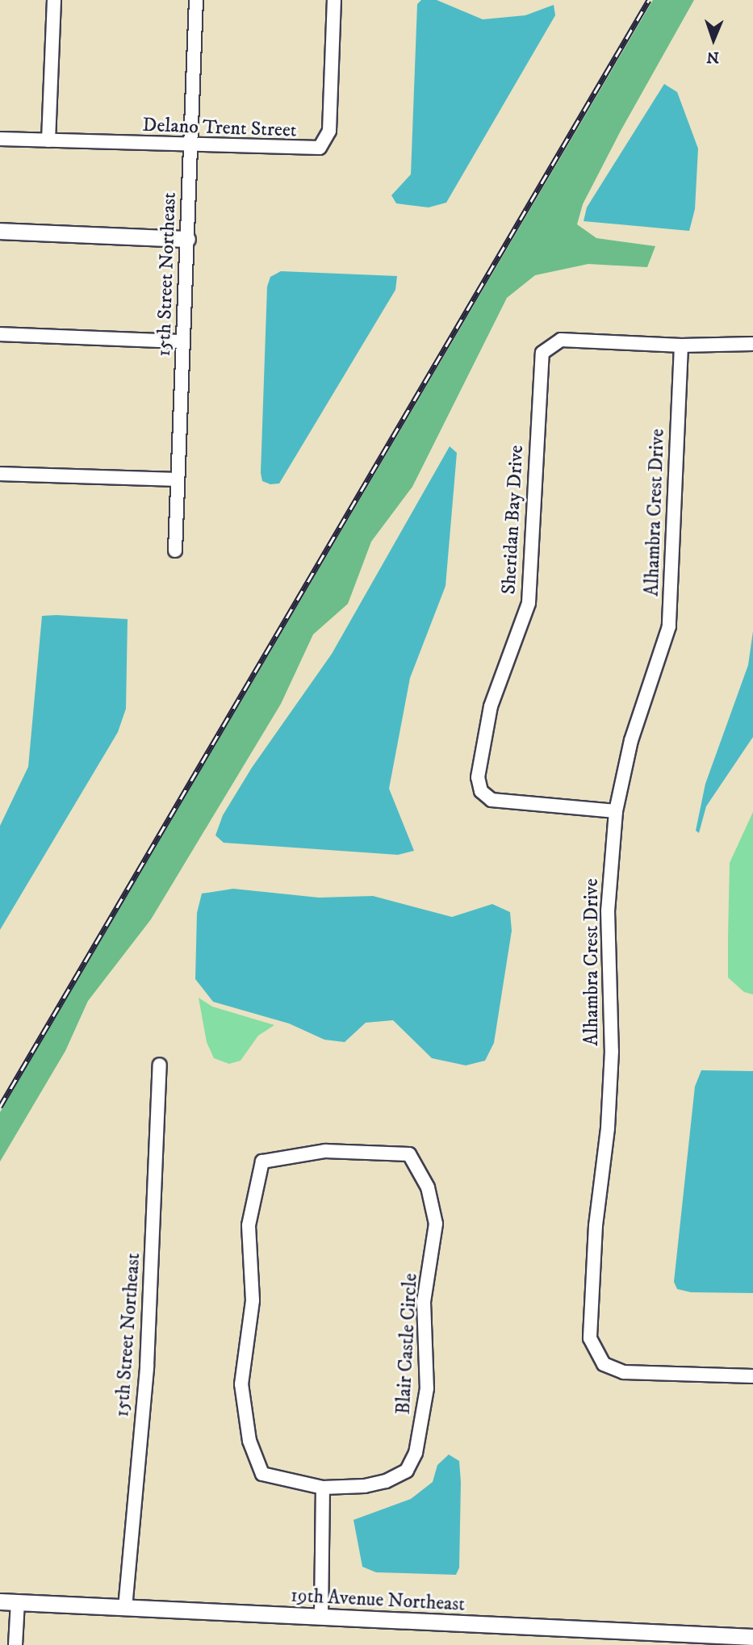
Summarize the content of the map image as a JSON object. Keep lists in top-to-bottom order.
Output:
{
  "streets": {
    "street": [
      "Delano Trent Street",
      "15th Street Northeast",
      "Alhambra Crest Drive",
      "Sheridan Bay Drive",
      "Blair Castle Circle",
      "19th Avenue Northeast"
    ]
  },
  "crossings": [
    ["Delano Trent Street", "15th Street Northeast"],
    ["15th Street Northeast", "19th Avenue Northeast"],
    ["Alhambra Crest Drive", "Sheridan Bay Drive"]
  ],
  "north": "bottom"
}
